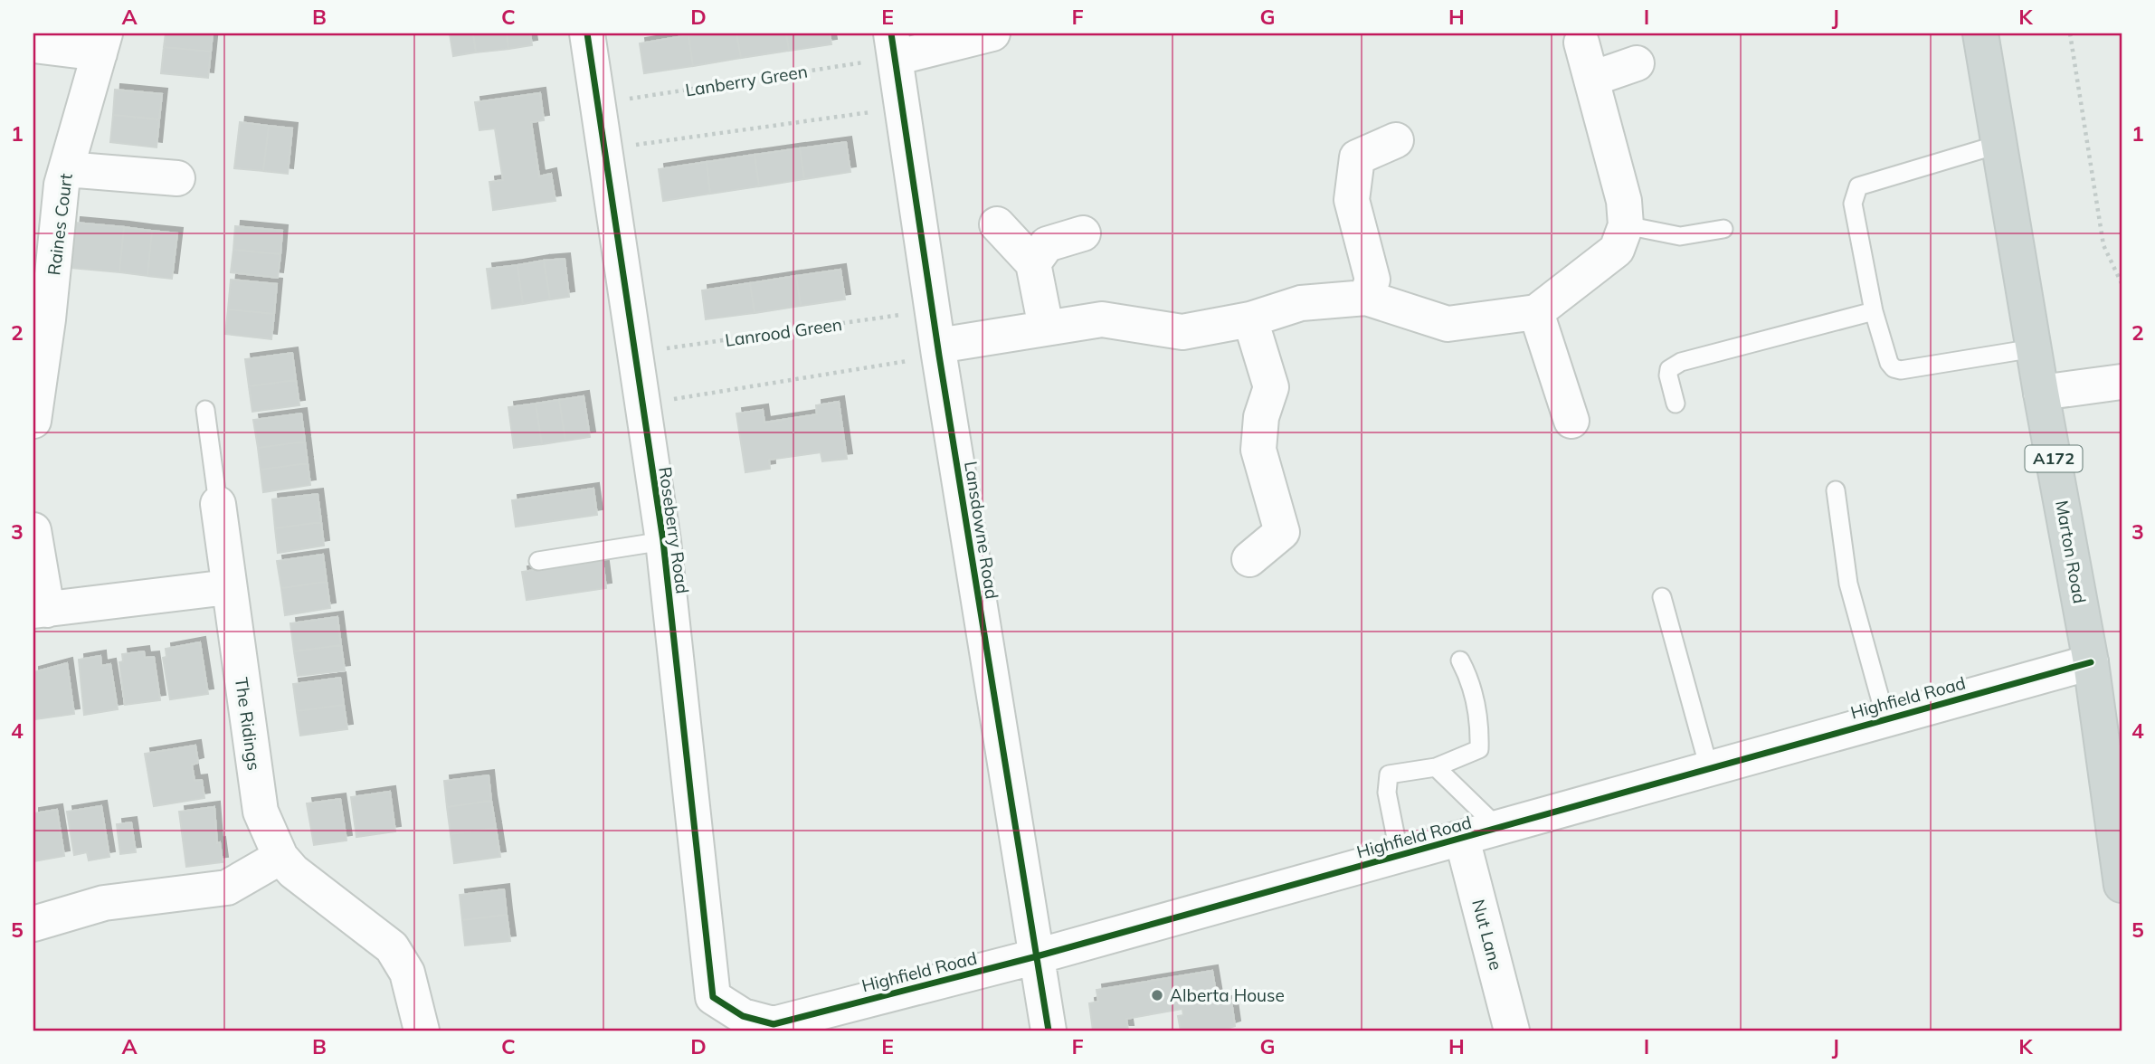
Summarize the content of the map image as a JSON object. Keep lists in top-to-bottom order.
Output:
{
  "streets": {
    "main road": ["A172", "Marton Road"],
    "street": [
      "Raines Court",
      "Roseberry Road",
      "Lansdowne Road",
      "Highfield Road",
      "The Ridings",
      "Nut Lane"
    ],
    "path": ["Lanberry Green", "Lanrood Green"]
  },
  "crossings": [
    ["Lanberry Green", "Roseberry Road"],
    ["Lanberry Green", "Lansdowne Road"],
    ["Lanrood Green", "Roseberry Road"],
    ["Lanrood Green", "Lansdowne Road"],
    ["Roseberry Road", "Highfield Road"],
    ["Lansdowne Road", "Highfield Road"],
    ["Marton Road", "Highfield Road"],
    ["Highfield Road", "Nut Lane"]
  ],
  "places": ["Alberta House"],
  "grid": {
    "columns": [
      "A",
      "B",
      "C",
      "D",
      "E",
      "F",
      "G",
      "H",
      "I",
      "J",
      "K"
    ],
    "rows": [
      "1",
      "2",
      "3",
      "4",
      "5"
    ]
  }
}
